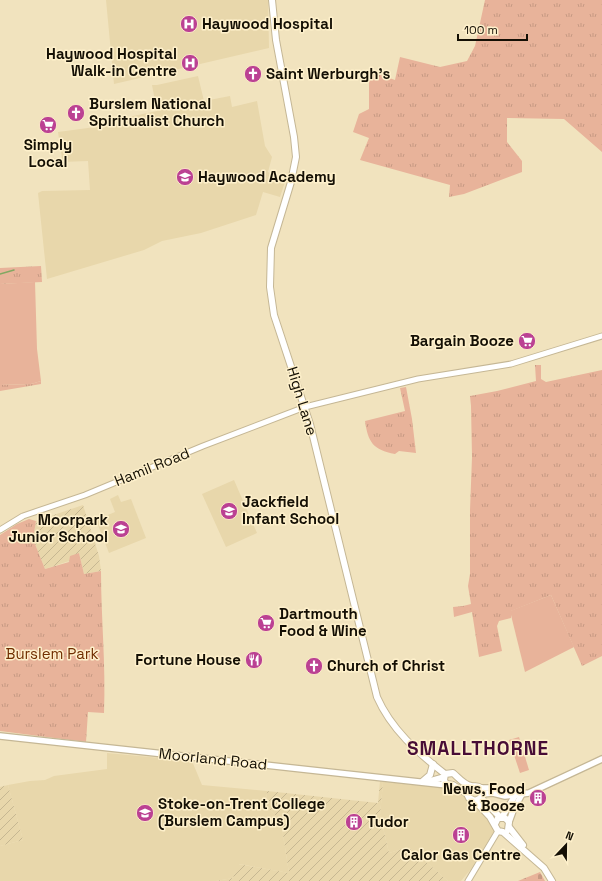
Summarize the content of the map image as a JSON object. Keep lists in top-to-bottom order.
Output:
{
  "streets": {
    "main road": ["High Lane", "Moorland Road"],
    "street": ["Hamil Road"]
  },
  "crossings": [
    ["High Lane", "Hamil Road"],
    ["High Lane", "Moorland Road"]
  ],
  "districts": ["SMALLTHORNE"],
  "parks": ["Burslem Park"],
  "places": {
    "hospital": ["Haywood Hospital", "Haywood Hospital Walk-in Centre"],
    "church": ["Saint Werburgh's", "Burslem National Spiritualist Church", "Church of Christ"],
    "supermarket": ["Simply Local", "Bargain Booze", "Dartmouth Food & Wine"],
    "school or university": [
      "Haywood Academy",
      "Jackfield Infant School",
      "Moorpark Junior School",
      "Stoke-on-Trent College (Burslem Campus)"
    ],
    "restaurant": ["Fortune House"],
    "building": ["News, Food & Booze", "Tudor", "Calor Gas Centre"]
  },
  "scale_bar": "100 m",
  "north": "top"
}
